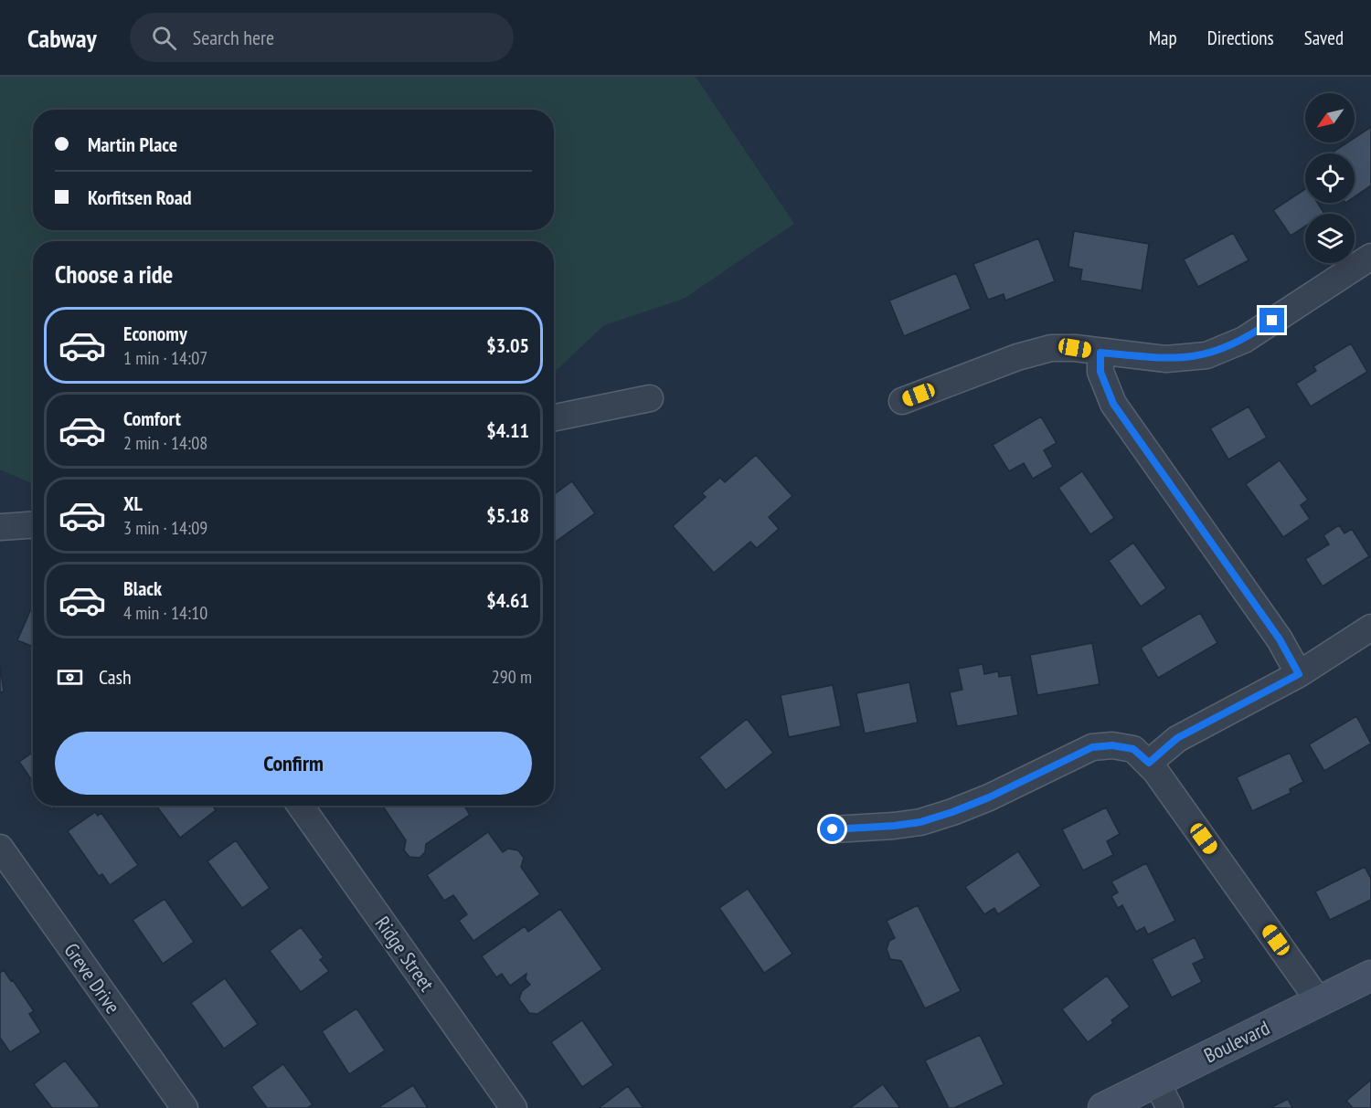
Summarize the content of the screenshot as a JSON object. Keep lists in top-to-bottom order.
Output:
{
  "streets": {
    "street": ["Ridge Street", "Greve Drive", "Boulevard"]
  },
  "north": "bottom left",
  "page": {
    "header": "Cabway",
    "search": "Search here",
    "nav": ["Map", "Directions", "Saved"],
    "banner": ["Martin Place", "Korfitsen Road"],
    "heading": "Choose a ride",
    "list": [
      {
        "name": "Economy",
        "note": "1 min · 14:07",
        "value": "$3.05"
      },
      {
        "name": "Comfort",
        "note": "2 min · 14:08",
        "value": "$4.11"
      },
      {
        "name": "XL",
        "note": "3 min · 14:09",
        "value": "$5.18"
      },
      {
        "name": "Black",
        "note": "4 min · 14:10",
        "value": "$4.61"
      }
    ],
    "pay": ["Cash", "290 m"],
    "buttons": "Confirm"
  }
}
